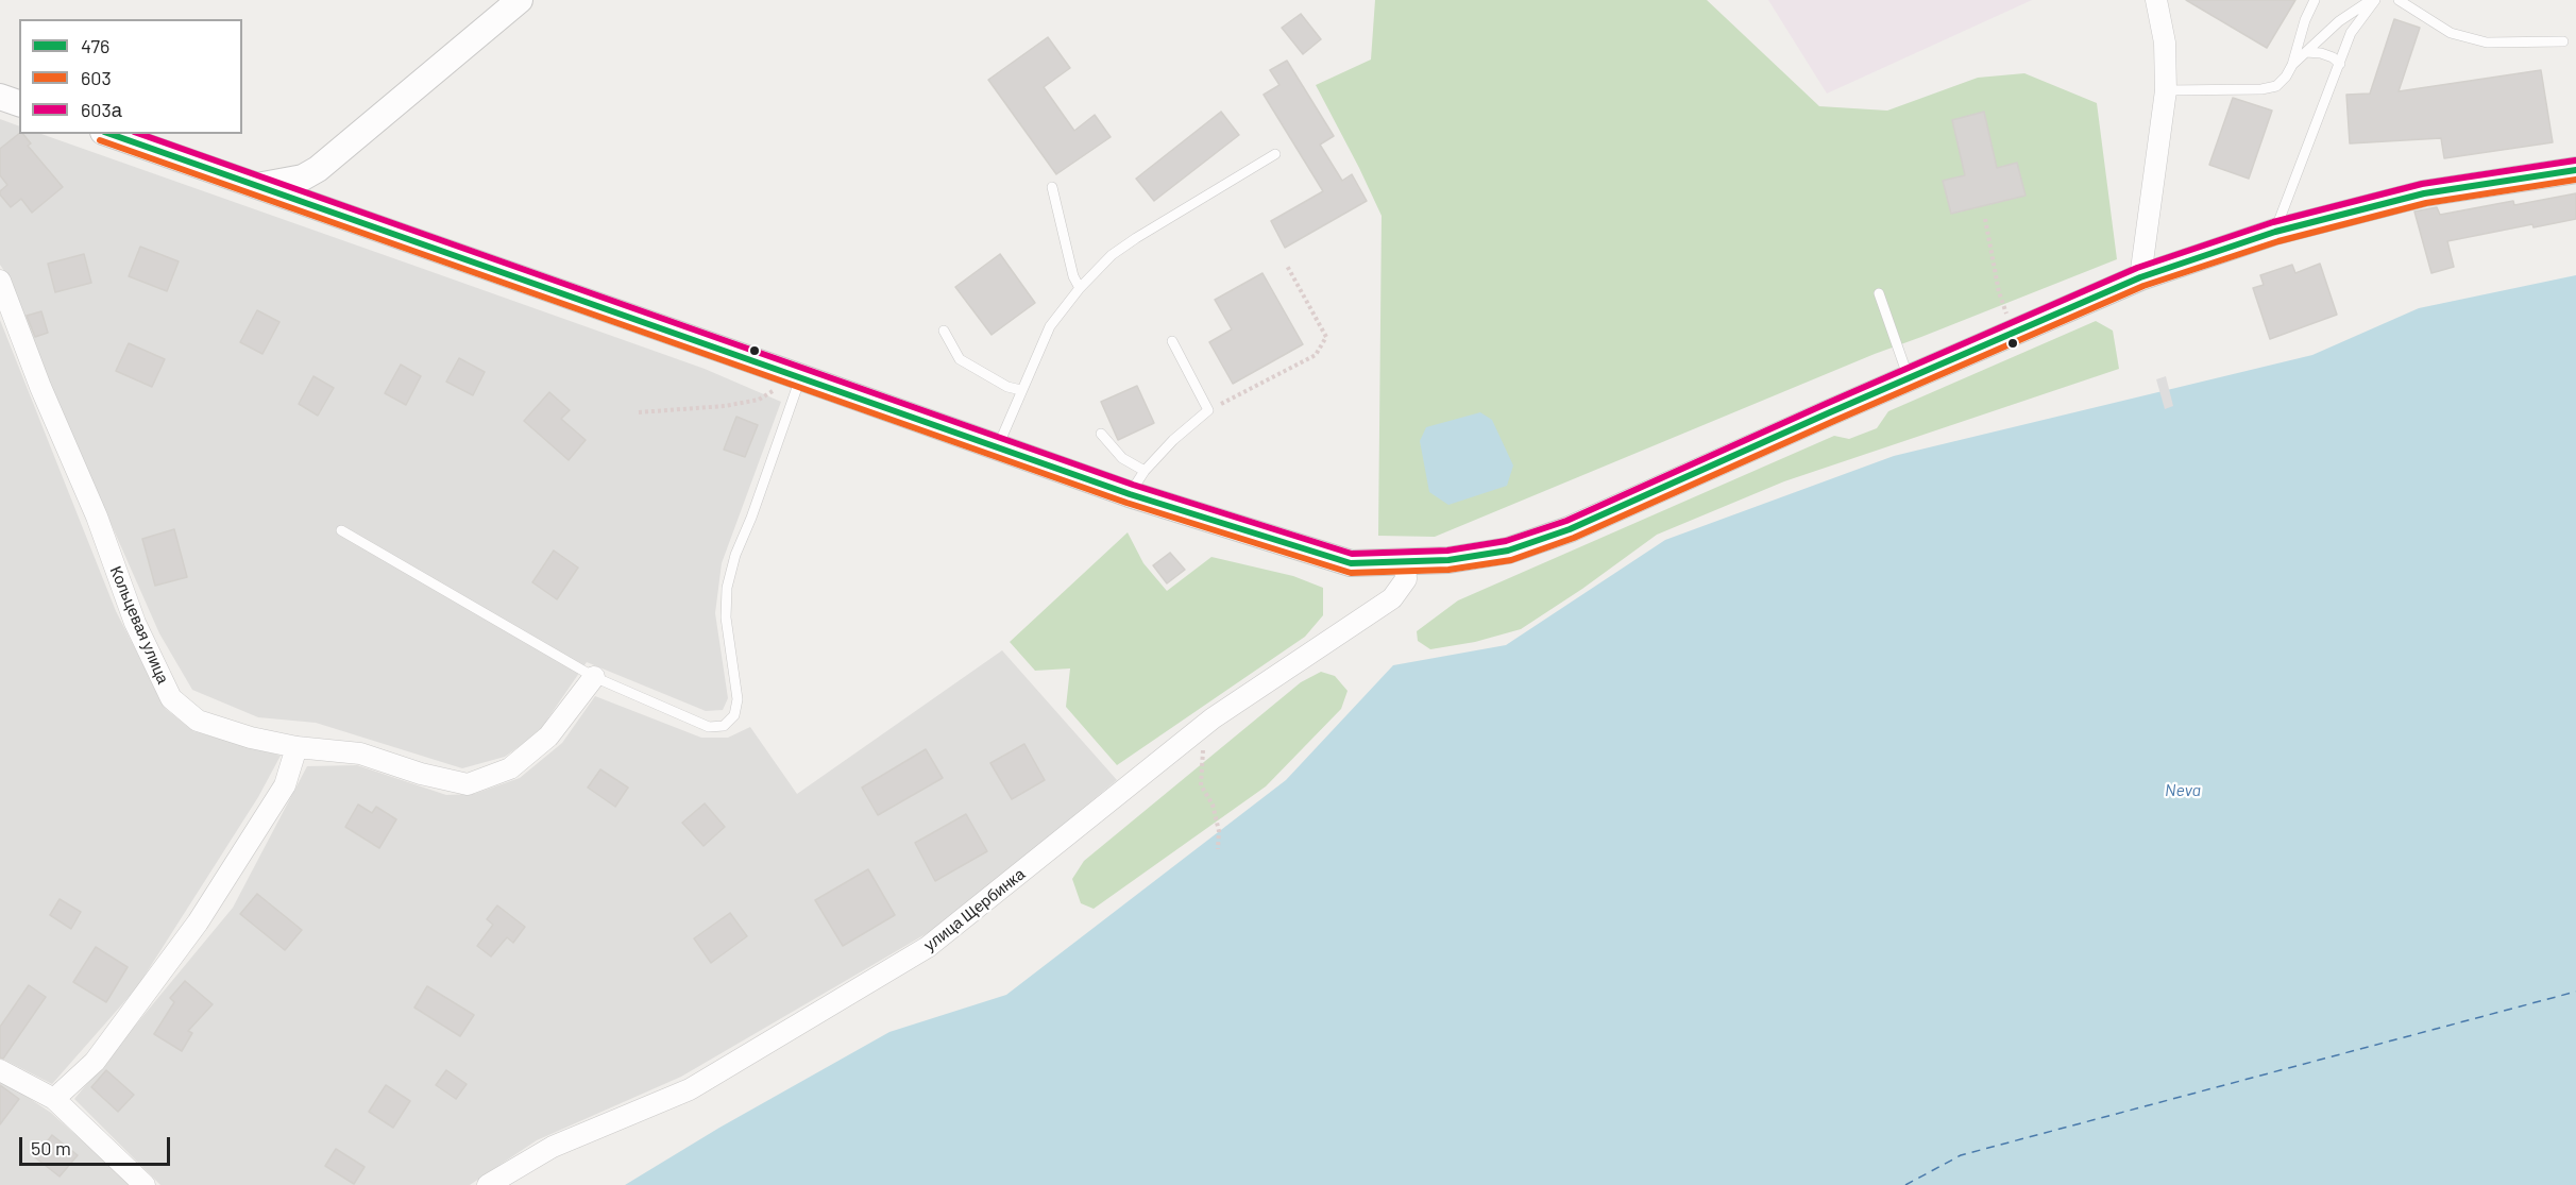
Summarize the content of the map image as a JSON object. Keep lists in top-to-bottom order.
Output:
{
  "streets": {
    "street": ["Кольцевая улица", "улица Щербинка"]
  },
  "water": ["Neva"],
  "lines": ["transit line 476", "transit line 603а", "transit line 603"],
  "legend": ["476", "603", "603а"],
  "scale_bar": "50 m"
}
